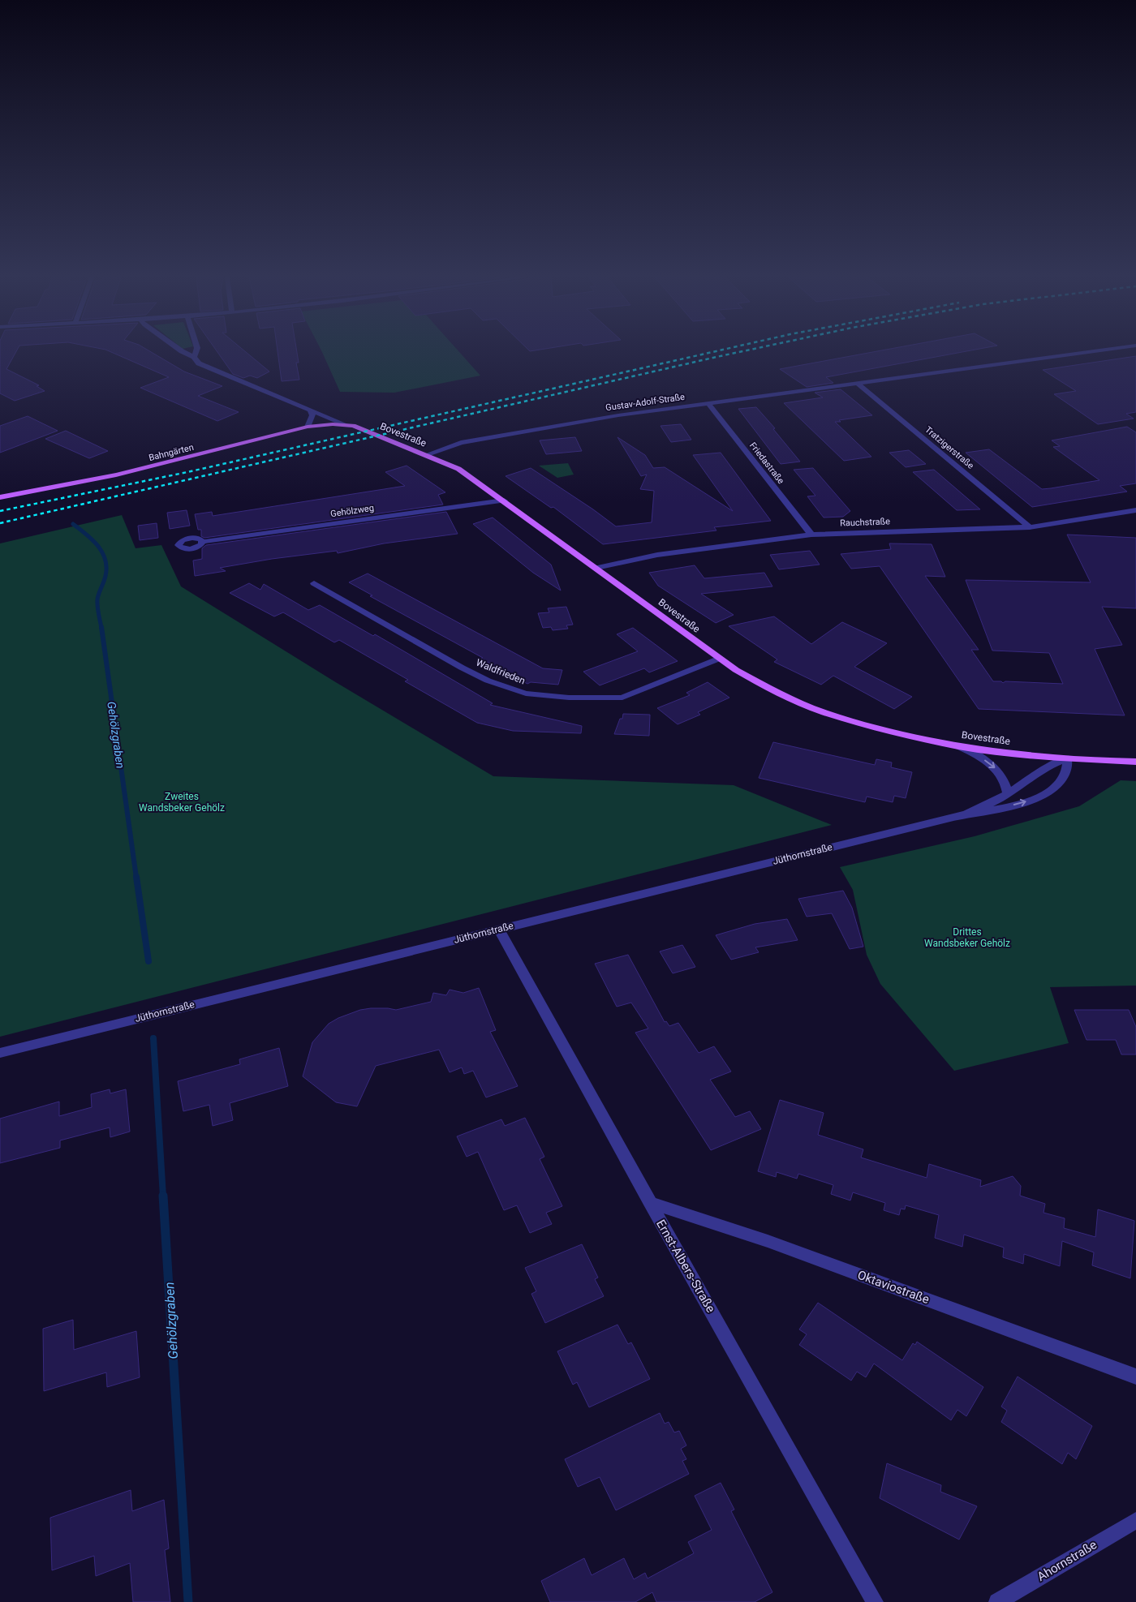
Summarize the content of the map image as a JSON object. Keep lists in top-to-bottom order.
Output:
{
  "streets": {
    "main road": ["Bovestraße", "Bahngärten", "Jüthornstraße"],
    "street": [
      "Gustav-Adolf-Straße",
      "Tratzigerstraße",
      "Friedastraße",
      "Gehölzweg",
      "Rauchstraße",
      "Waldfrieden",
      "Ernst-Albers-Straße",
      "Oktaviostraße",
      "Ahornstraße"
    ]
  },
  "crossings": [
    ["Gustav-Adolf-Straße", "Bovestraße"],
    ["Gustav-Adolf-Straße", "Tratzigerstraße"],
    ["Gustav-Adolf-Straße", "Friedastraße"],
    ["Bovestraße", "Bahngärten"],
    ["Bovestraße", "Gehölzweg"],
    ["Bovestraße", "Rauchstraße"],
    ["Bovestraße", "Waldfrieden"],
    ["Bovestraße", "Jüthornstraße"],
    ["Tratzigerstraße", "Rauchstraße"],
    ["Friedastraße", "Rauchstraße"],
    ["Jüthornstraße", "Ernst-Albers-Straße"],
    ["Ernst-Albers-Straße", "Oktaviostraße"]
  ],
  "water": ["Gehölzgraben"],
  "parks": ["Zweites Wandsbeker Gehölz", "Drittes Wandsbeker Gehölz"]
}
